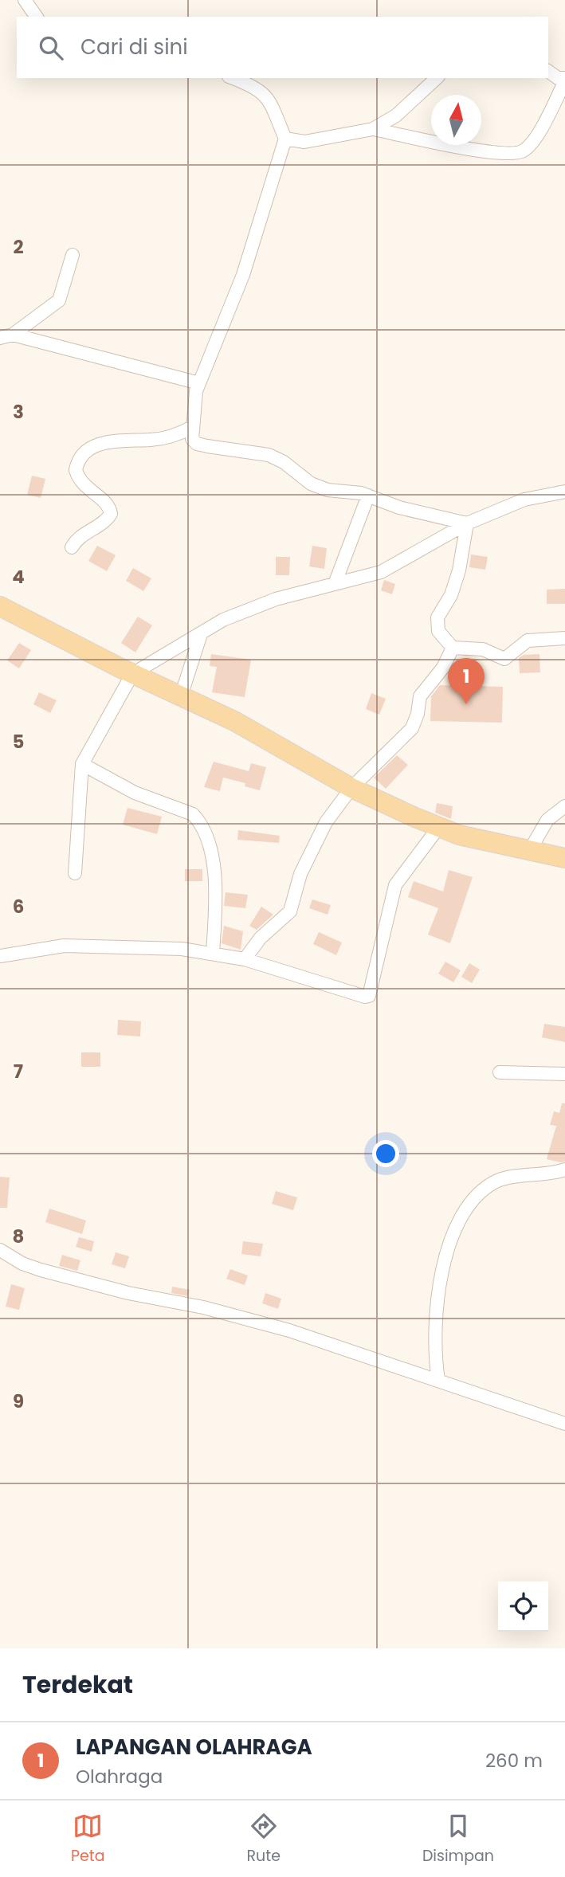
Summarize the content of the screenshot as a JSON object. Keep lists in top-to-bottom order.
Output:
{
  "north": "top",
  "page": {
    "search": "Cari di sini",
    "pins": "1",
    "heading": "Terdekat",
    "list": [
      {
        "mark": "1",
        "name": "LAPANGAN OLAHRAGA",
        "note": "Olahraga",
        "value": "260 m"
      }
    ],
    "nav": ["Peta", "Rute", "Disimpan"]
  },
  "grid": {
    "rows": [
      "2",
      "3",
      "4",
      "5",
      "6",
      "7",
      "8",
      "9"
    ]
  }
}
